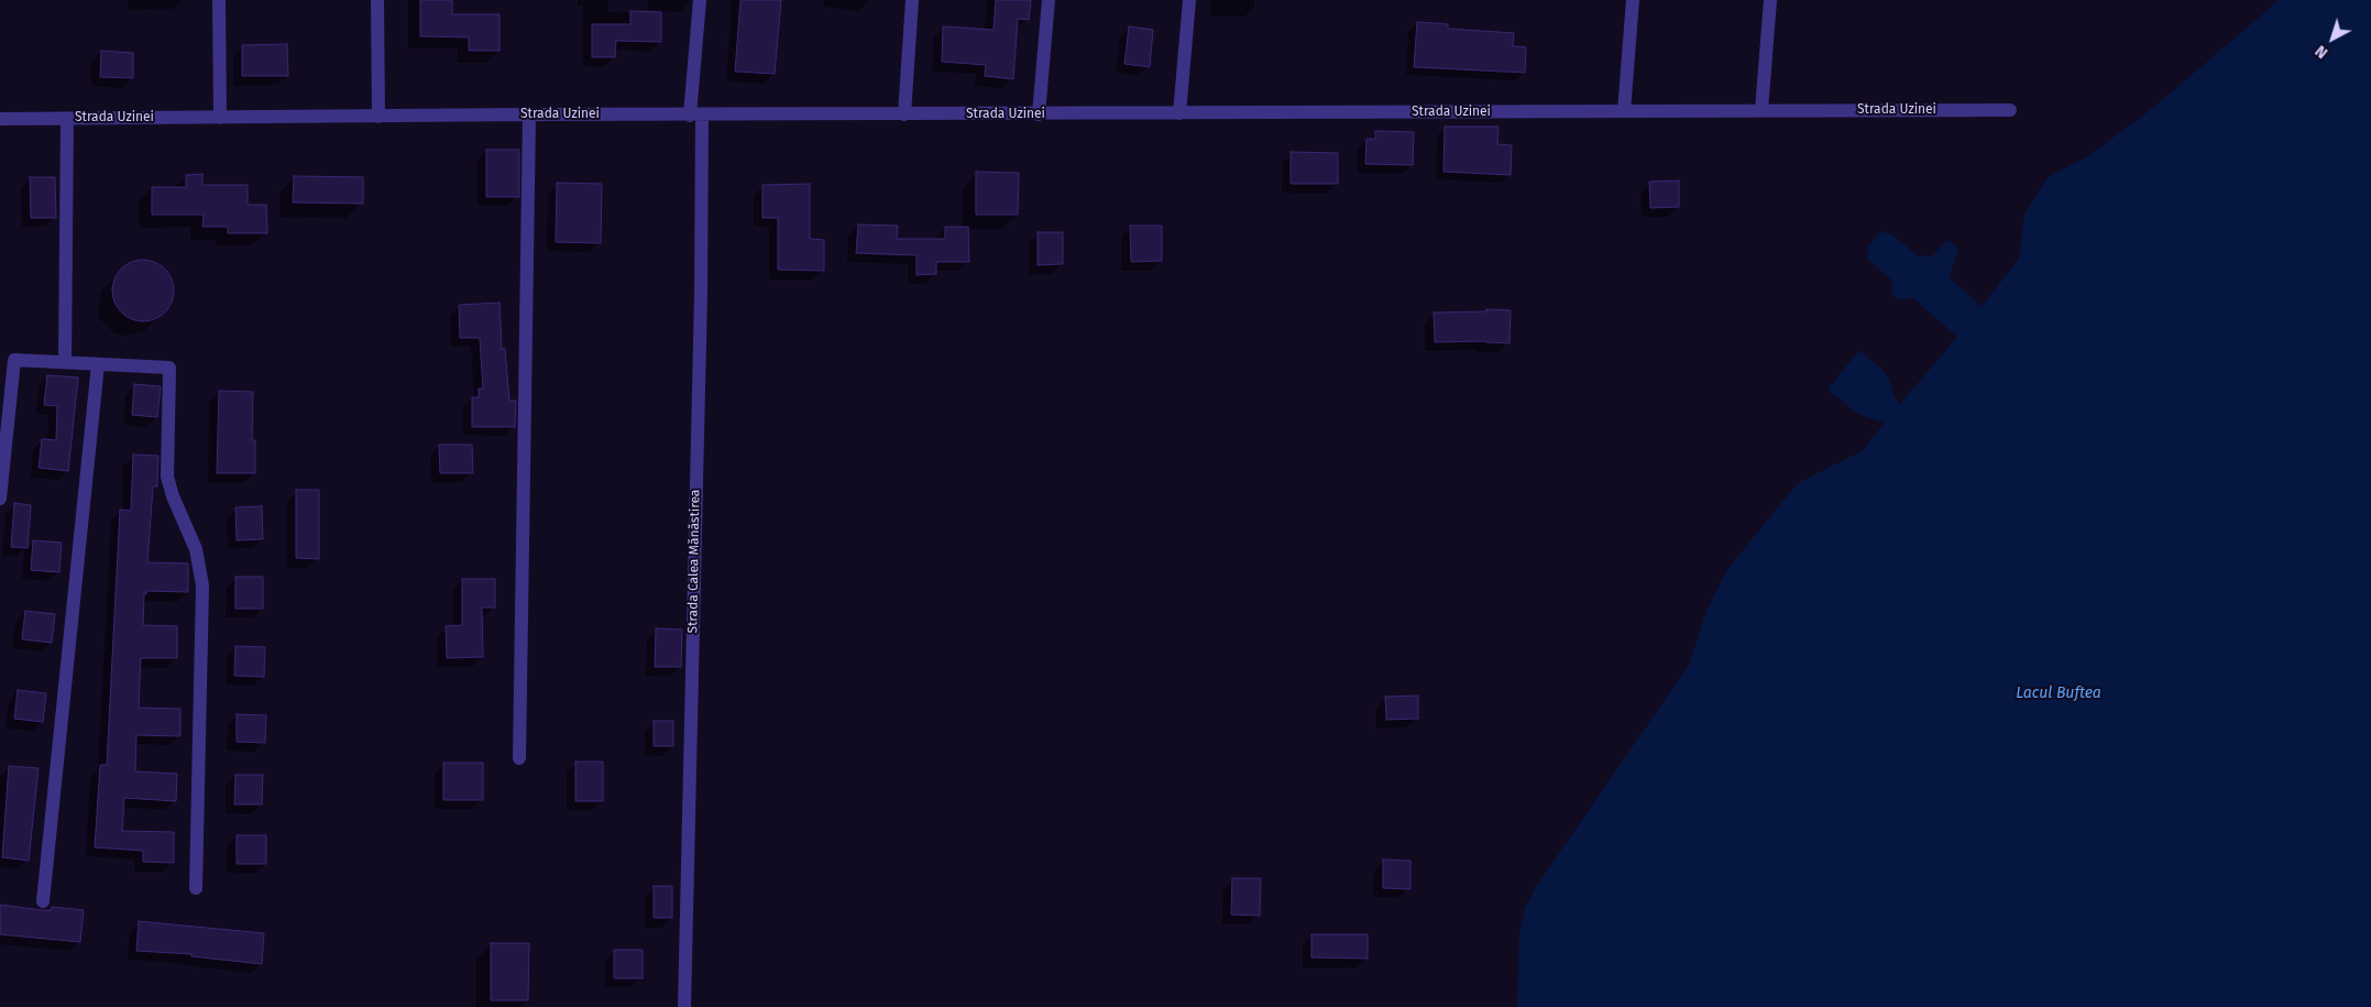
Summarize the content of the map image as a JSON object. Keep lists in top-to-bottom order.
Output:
{
  "streets": {
    "street": ["Strada Uzinei", "Strada Calea Mănăstirea"]
  },
  "crossings": [
    ["Strada Uzinei", "Strada Calea Mănăstirea"]
  ],
  "water": ["Lacul Buftea"],
  "north": "bottom left"
}
